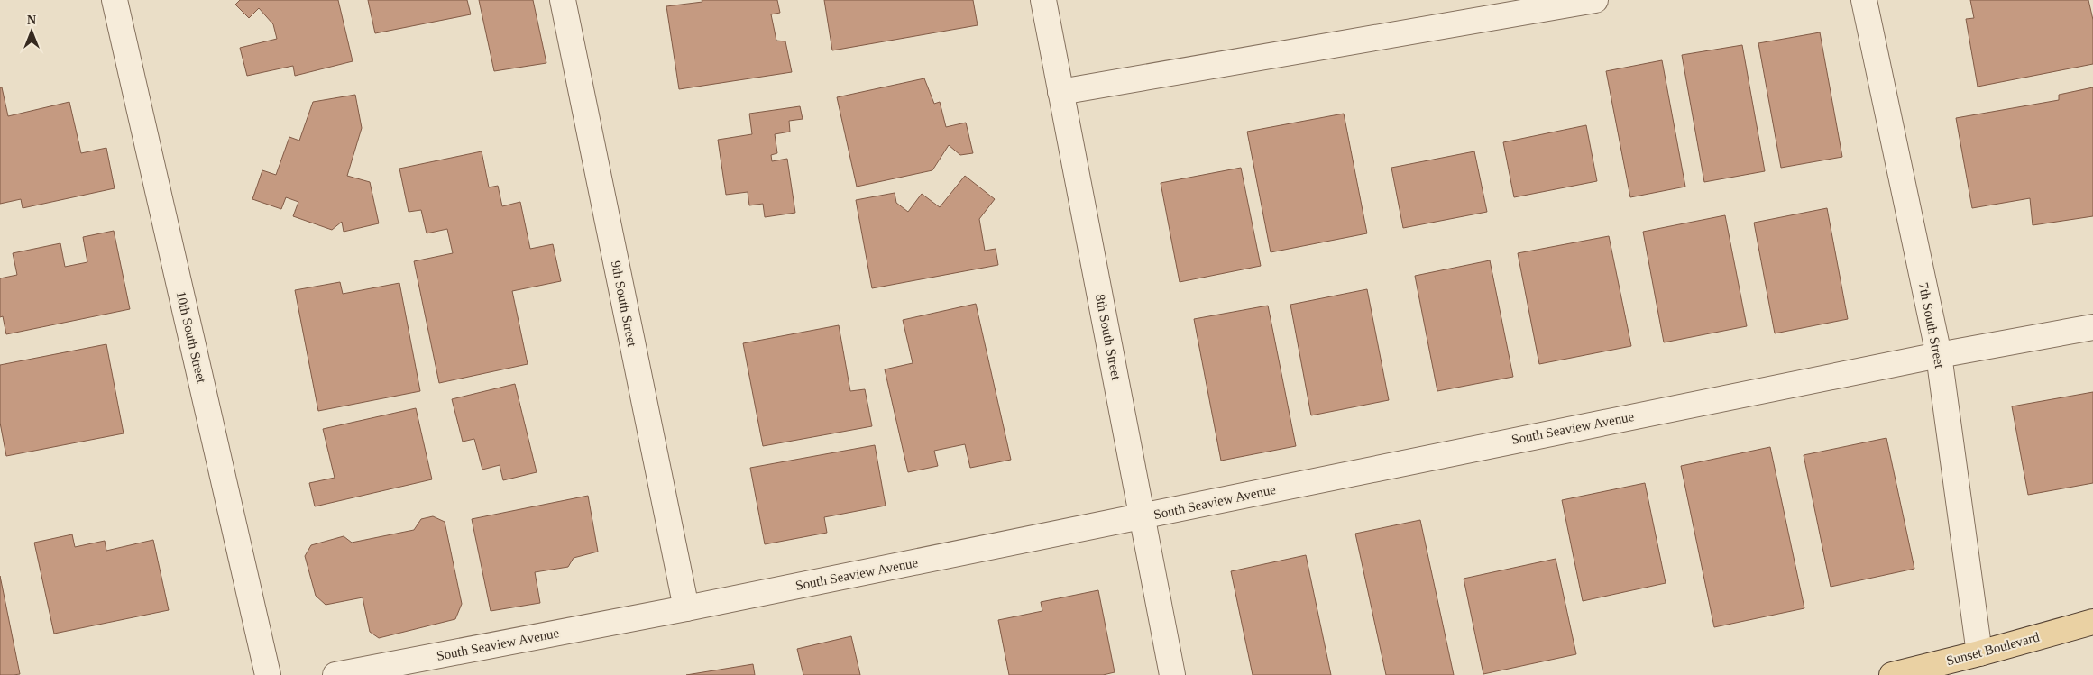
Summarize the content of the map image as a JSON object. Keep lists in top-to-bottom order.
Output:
{
  "streets": {
    "main road": ["Sunset Boulevard"],
    "street": [
      "9th South Street",
      "7th South Street",
      "10th South Street",
      "8th South Street",
      "South Seaview Avenue"
    ]
  },
  "crossings": [
    ["9th South Street", "South Seaview Avenue"],
    ["7th South Street", "South Seaview Avenue"],
    ["7th South Street", "Sunset Boulevard"],
    ["8th South Street", "South Seaview Avenue"]
  ],
  "north": "top"
}
